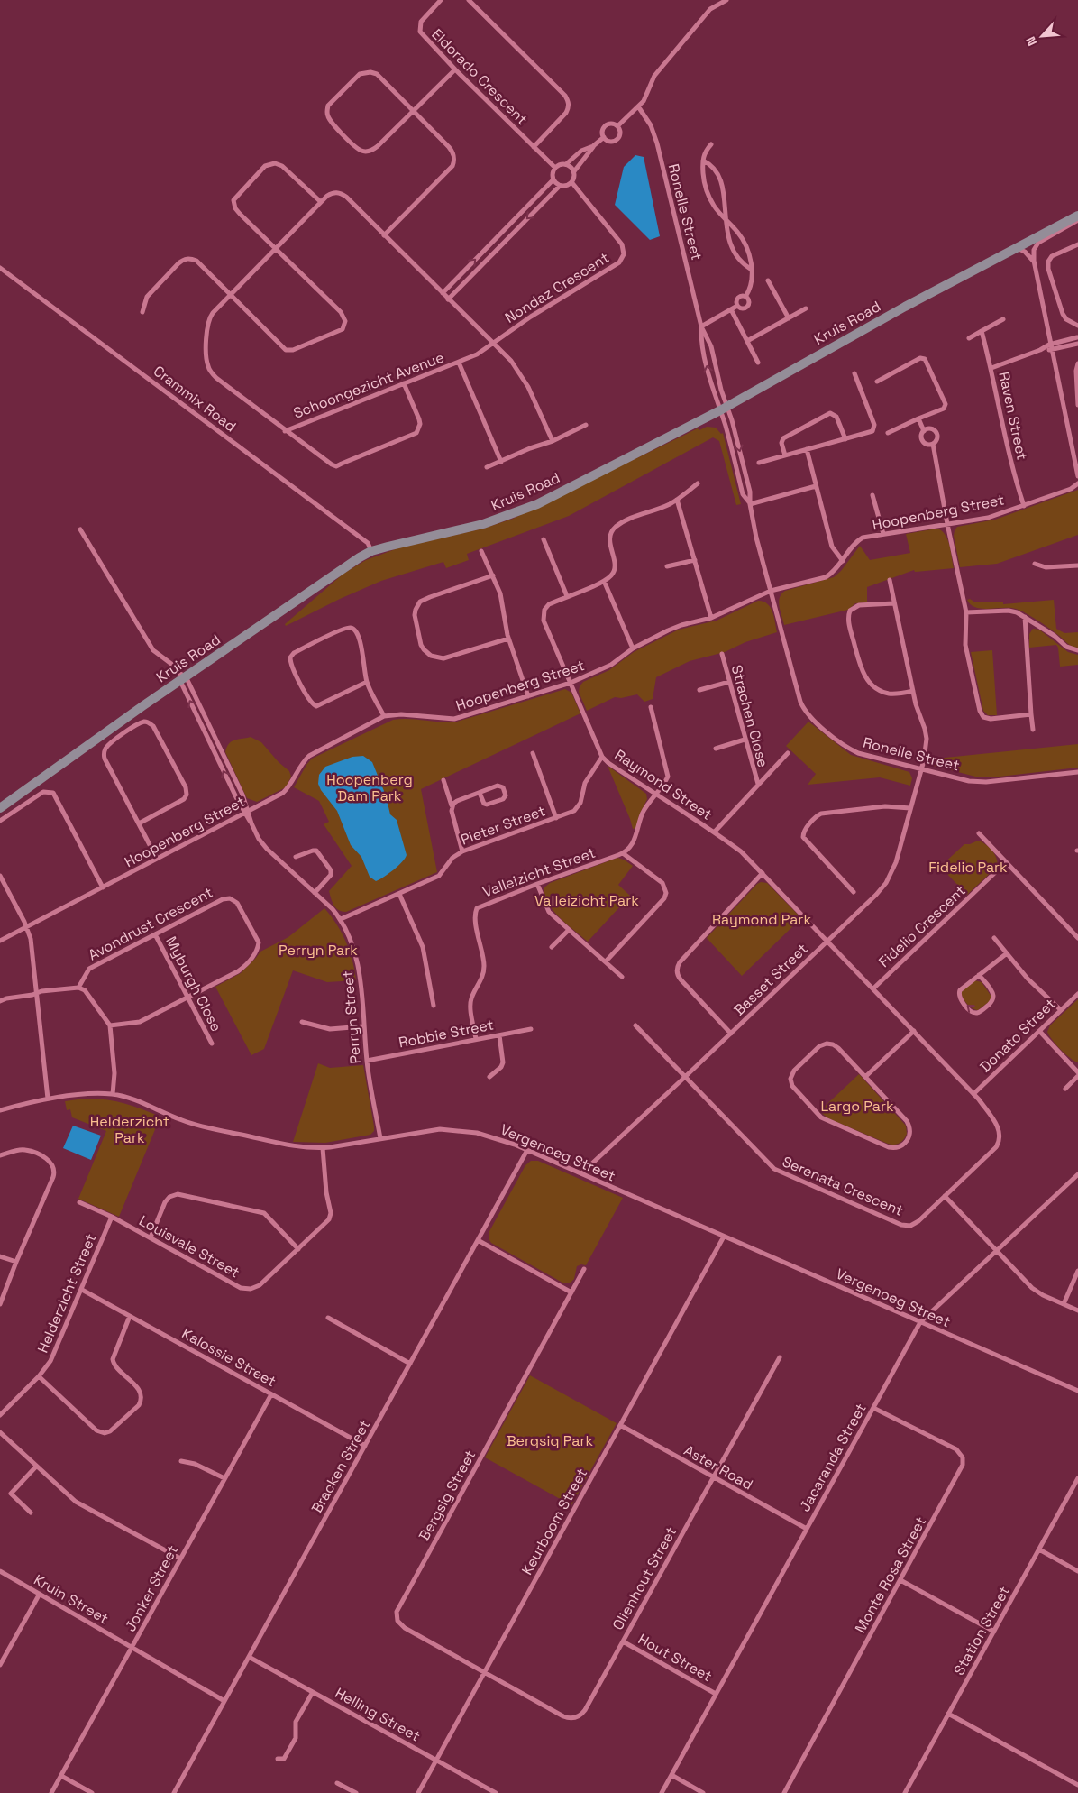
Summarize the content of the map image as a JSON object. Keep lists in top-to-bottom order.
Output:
{
  "streets": {
    "street": [
      "Eldorado Crescent",
      "Ronelle Street",
      "Nondaz Crescent",
      "Kruis Road",
      "Schoongezicht Avenue",
      "Crammix Road",
      "Raven Street",
      "Hoopenberg Street",
      "Strachen Close",
      "Raymond Street",
      "Pieter Street",
      "Valleizicht Street",
      "Avondrust Crescent",
      "Fidelio Crescent",
      "Basset Street",
      "Myburgh Close",
      "Perryn Street",
      "Robbie Street",
      "Donato Street",
      "Vergenoeg Street",
      "Serenata Crescent",
      "Louisvale Street",
      "Helderzicht Street",
      "Kalossie Street",
      "Jacaranda Street",
      "Bracken Street",
      "Aster Road",
      "Bergsig Street",
      "Keurboom Street",
      "Monte Rosa Street",
      "Olienhout Street",
      "Jonker Street",
      "Kruin Street",
      "Station Street",
      "Hout Street",
      "Helling Street"
    ]
  },
  "crossings": [
    ["Eldorado Crescent", "Nondaz Crescent"],
    ["Ronelle Street", "Kruis Road"],
    ["Ronelle Street", "Hoopenberg Street"],
    ["Ronelle Street", "Basset Street"],
    ["Nondaz Crescent", "Schoongezicht Avenue"],
    ["Kruis Road", "Crammix Road"],
    ["Kruis Road", "Perryn Street"],
    ["Raven Street", "Hoopenberg Street"],
    ["Hoopenberg Street", "Raymond Street"],
    ["Hoopenberg Street", "Perryn Street"],
    ["Raymond Street", "Pieter Street"],
    ["Raymond Street", "Basset Street"],
    ["Raymond Street", "Serenata Crescent"],
    ["Pieter Street", "Perryn Street"],
    ["Valleizicht Street", "Robbie Street"],
    ["Avondrust Crescent", "Myburgh Close"],
    ["Fidelio Crescent", "Serenata Crescent"],
    ["Basset Street", "Vergenoeg Street"],
    ["Basset Street", "Serenata Crescent"],
    ["Perryn Street", "Robbie Street"],
    ["Perryn Street", "Vergenoeg Street"],
    ["Donato Street", "Serenata Crescent"],
    ["Vergenoeg Street", "Louisvale Street"],
    ["Vergenoeg Street", "Jacaranda Street"],
    ["Vergenoeg Street", "Bracken Street"],
    ["Vergenoeg Street", "Keurboom Street"],
    ["Louisvale Street", "Helderzicht Street"],
    ["Helderzicht Street", "Kalossie Street"],
    ["Kalossie Street", "Bracken Street"],
    ["Kalossie Street", "Jonker Street"],
    ["Jacaranda Street", "Aster Road"],
    ["Jacaranda Street", "Monte Rosa Street"],
    ["Jacaranda Street", "Hout Street"],
    ["Bracken Street", "Kruin Street"],
    ["Bracken Street", "Helling Street"],
    ["Aster Road", "Keurboom Street"],
    ["Aster Road", "Olienhout Street"],
    ["Bergsig Street", "Keurboom Street"],
    ["Bergsig Street", "Olienhout Street"],
    ["Keurboom Street", "Olienhout Street"],
    ["Keurboom Street", "Helling Street"],
    ["Olienhout Street", "Hout Street"],
    ["Jonker Street", "Kruin Street"]
  ],
  "parks": [
    "Hoopenberg Dam Park",
    "Fidelio Park",
    "Valleizicht Park",
    "Raymond Park",
    "Perryn Park",
    "Largo Park",
    "Helderzicht Park",
    "Bergsig Park"
  ],
  "north": "bottom left"
}
